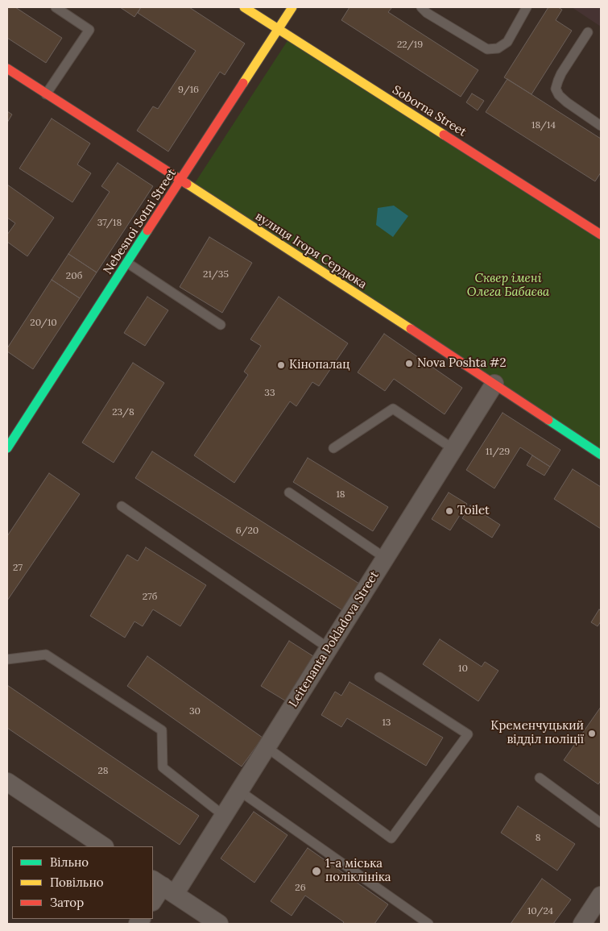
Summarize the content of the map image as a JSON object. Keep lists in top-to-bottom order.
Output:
{
  "streets": {
    "street": [
      "Soborna Street",
      "Nebesnoi Sotni Street",
      "вулиця Ігоря Сердюка",
      "Leitenanta Pokladova Street"
    ]
  },
  "crossings": [
    ["Soborna Street", "Nebesnoi Sotni Street"],
    ["Nebesnoi Sotni Street", "вулиця Ігоря Сердюка"],
    ["вулиця Ігоря Сердюка", "Leitenanta Pokladova Street"]
  ],
  "parks": ["Сквер імені Олега Бабаєва"],
  "places": [
    "Nova Poshta #2",
    "Кінопалац",
    "Toilet",
    "Кременчуцький відділ поліції",
    "1-а міська поліклініка"
  ],
  "house_numbers": [
    "22/19",
    "9/16",
    "18/14",
    "37/18",
    "21/35",
    "20б",
    "20/10",
    "33",
    "23/8",
    "11/29",
    "18",
    "6/20",
    "27",
    "27б",
    "10",
    "30",
    "13",
    "28",
    "8",
    "26",
    "10/24"
  ],
  "legend": ["Вільно", "Повільно", "Затор"]
}
